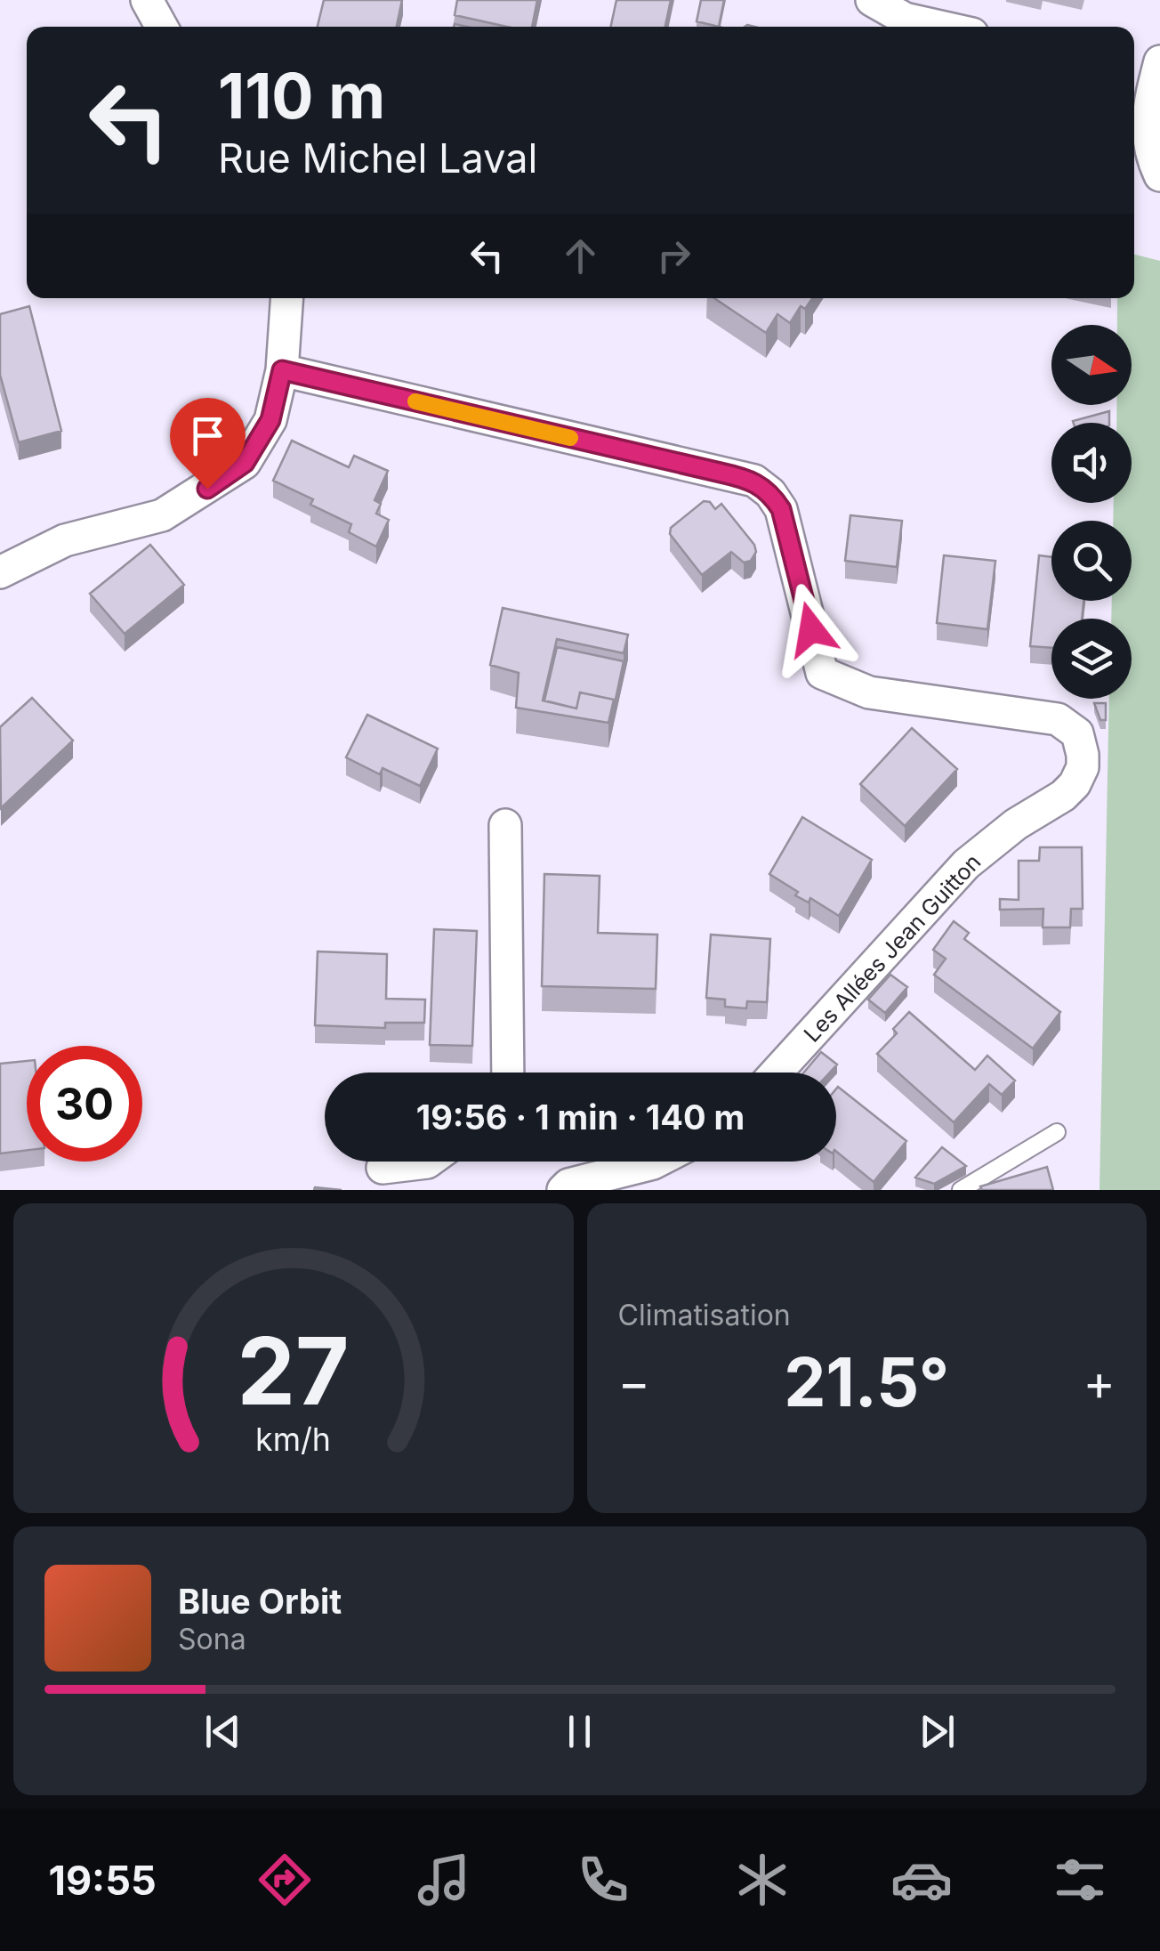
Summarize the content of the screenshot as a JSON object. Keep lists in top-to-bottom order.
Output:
{
  "streets": {
    "street": ["Les Allées Jean Guitton"]
  },
  "north": "right",
  "page": {
    "turn": ["110 m", "Rue Michel Laval"],
    "limit": "30",
    "trip": "19:56 · 1 min · 140 m",
    "tile": "Climatisation",
    "heat": ["−", "21.5°", "+"],
    "song": ["Blue Orbit", "Sona"],
    "tabs": "19:55",
    "gauge": ["27", "km/h"]
  }
}
